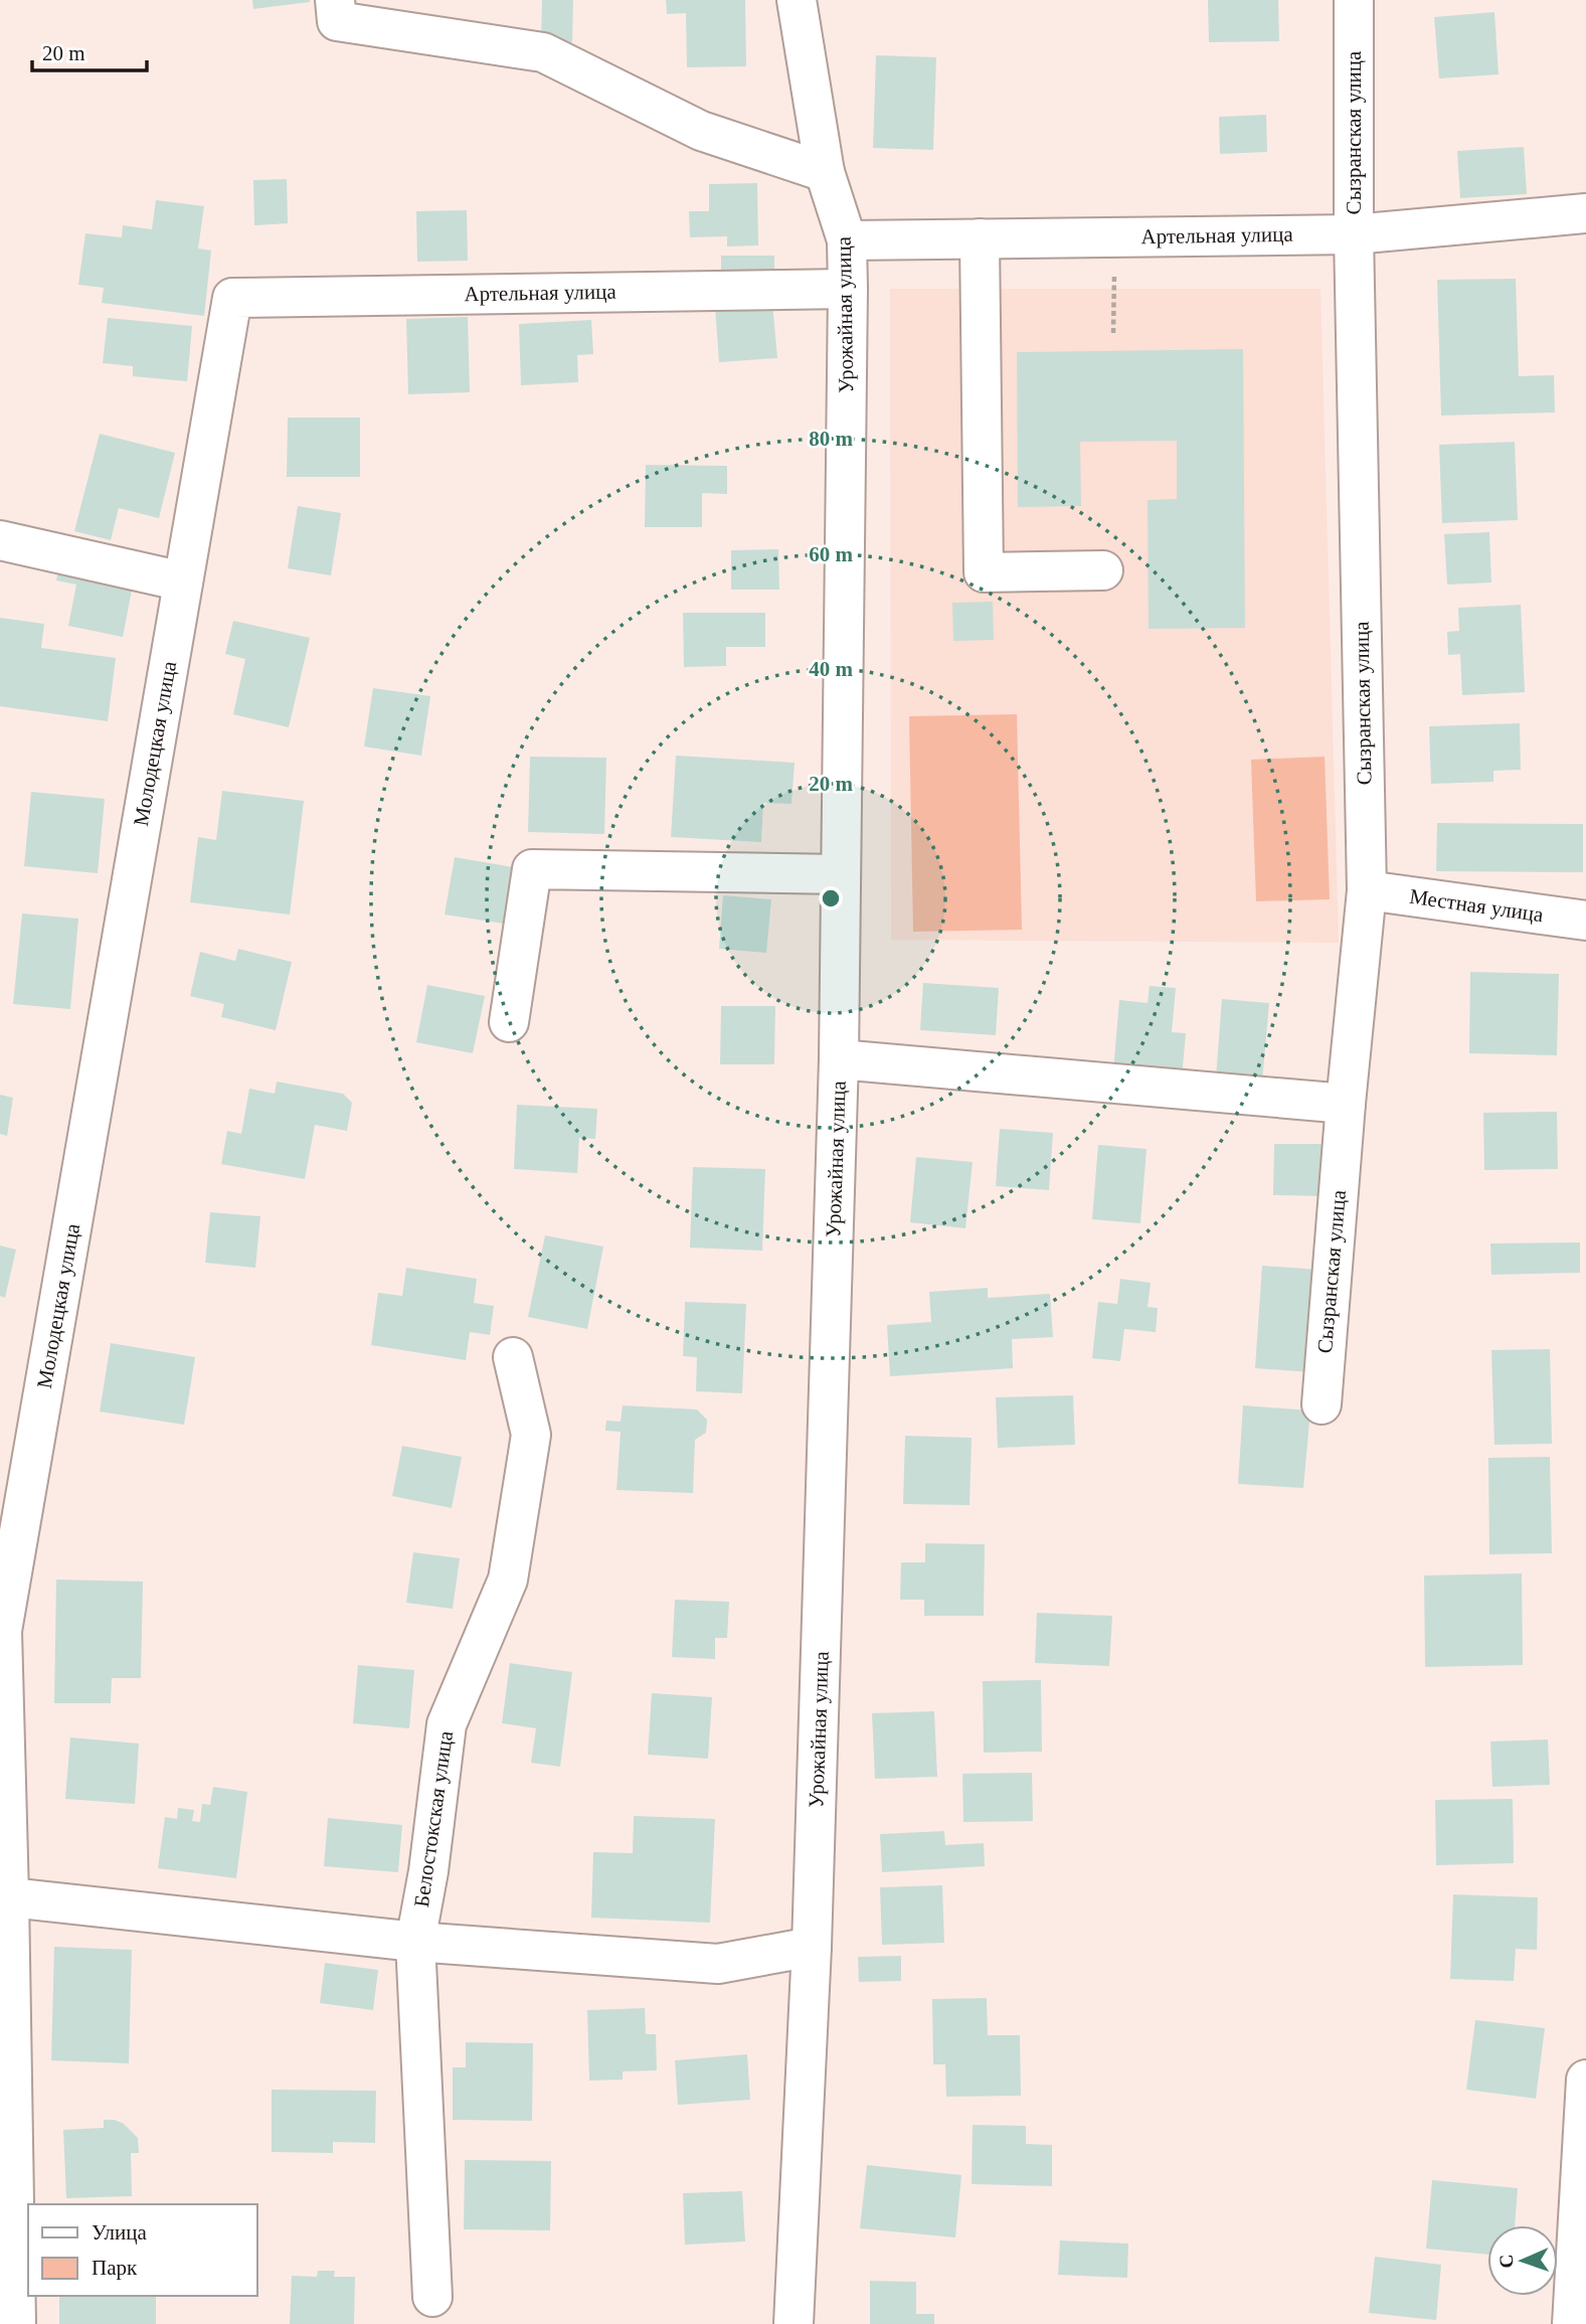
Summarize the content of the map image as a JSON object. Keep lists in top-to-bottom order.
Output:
{
  "streets": {
    "street": [
      "Сызранская улица",
      "Артельная улица",
      "Урожайная улица",
      "Молодецкая улица",
      "Местная улица",
      "Белостокская улица"
    ]
  },
  "crossings": [
    ["Сызранская улица", "Артельная улица"],
    ["Сызранская улица", "Местная улица"],
    ["Артельная улица", "Урожайная улица"],
    ["Артельная улица", "Молодецкая улица"]
  ],
  "legend": ["Улица", "Парк"],
  "scale_bar": "20 m",
  "north": "left",
  "rings": [
    "80 m",
    "60 m",
    "40 m",
    "20 m"
  ]
}
